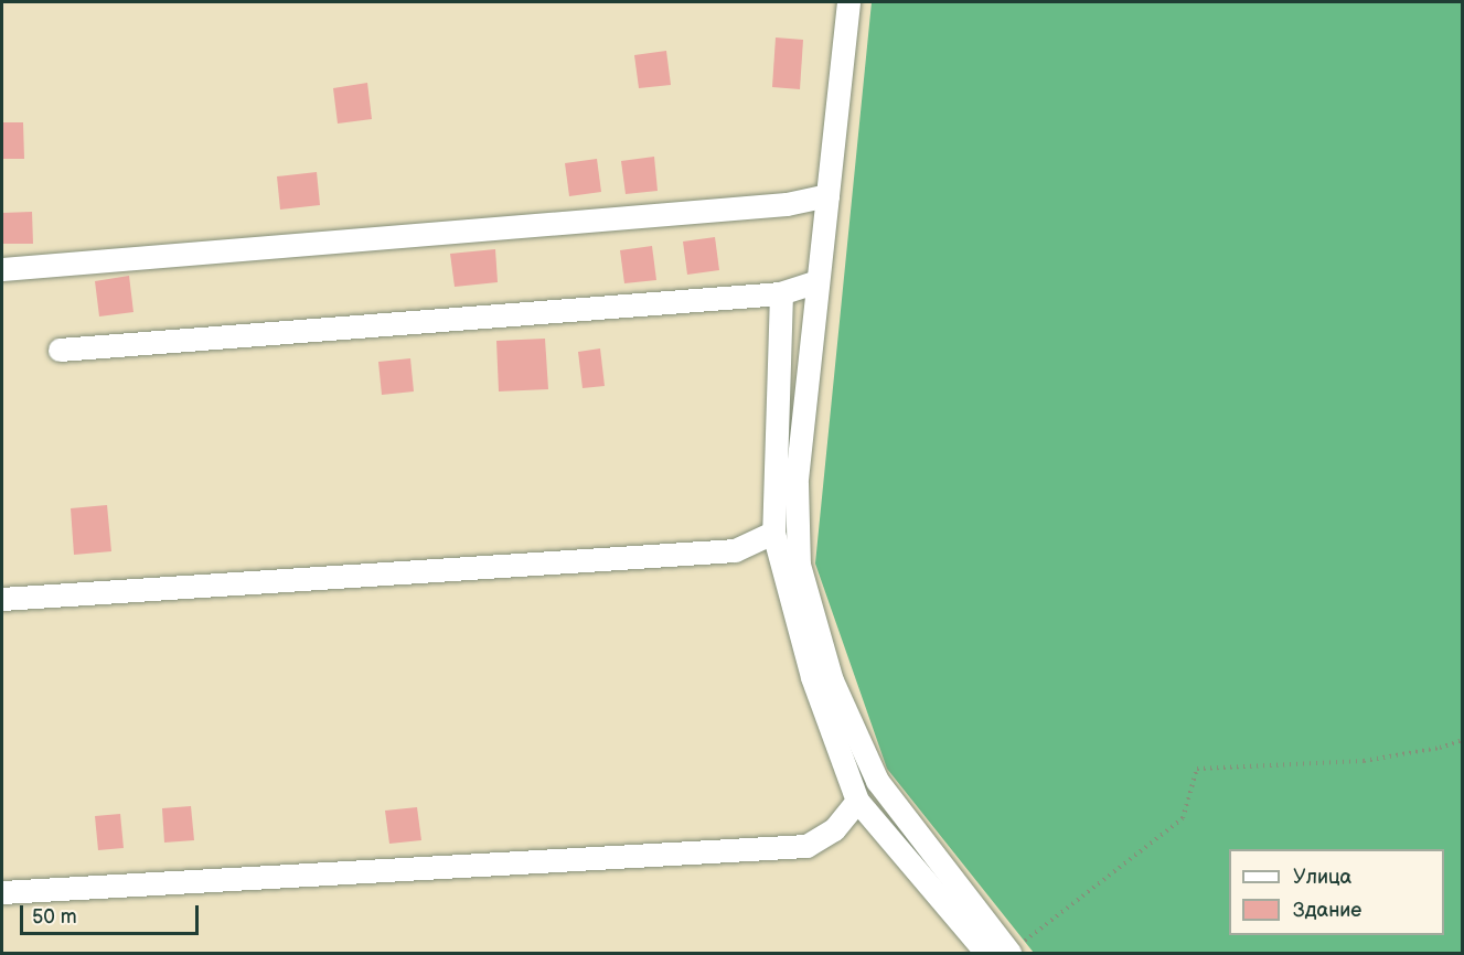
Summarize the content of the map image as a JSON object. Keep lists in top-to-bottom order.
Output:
{
  "legend": ["Улица", "Здание"],
  "scale_bar": "50 m"
}
